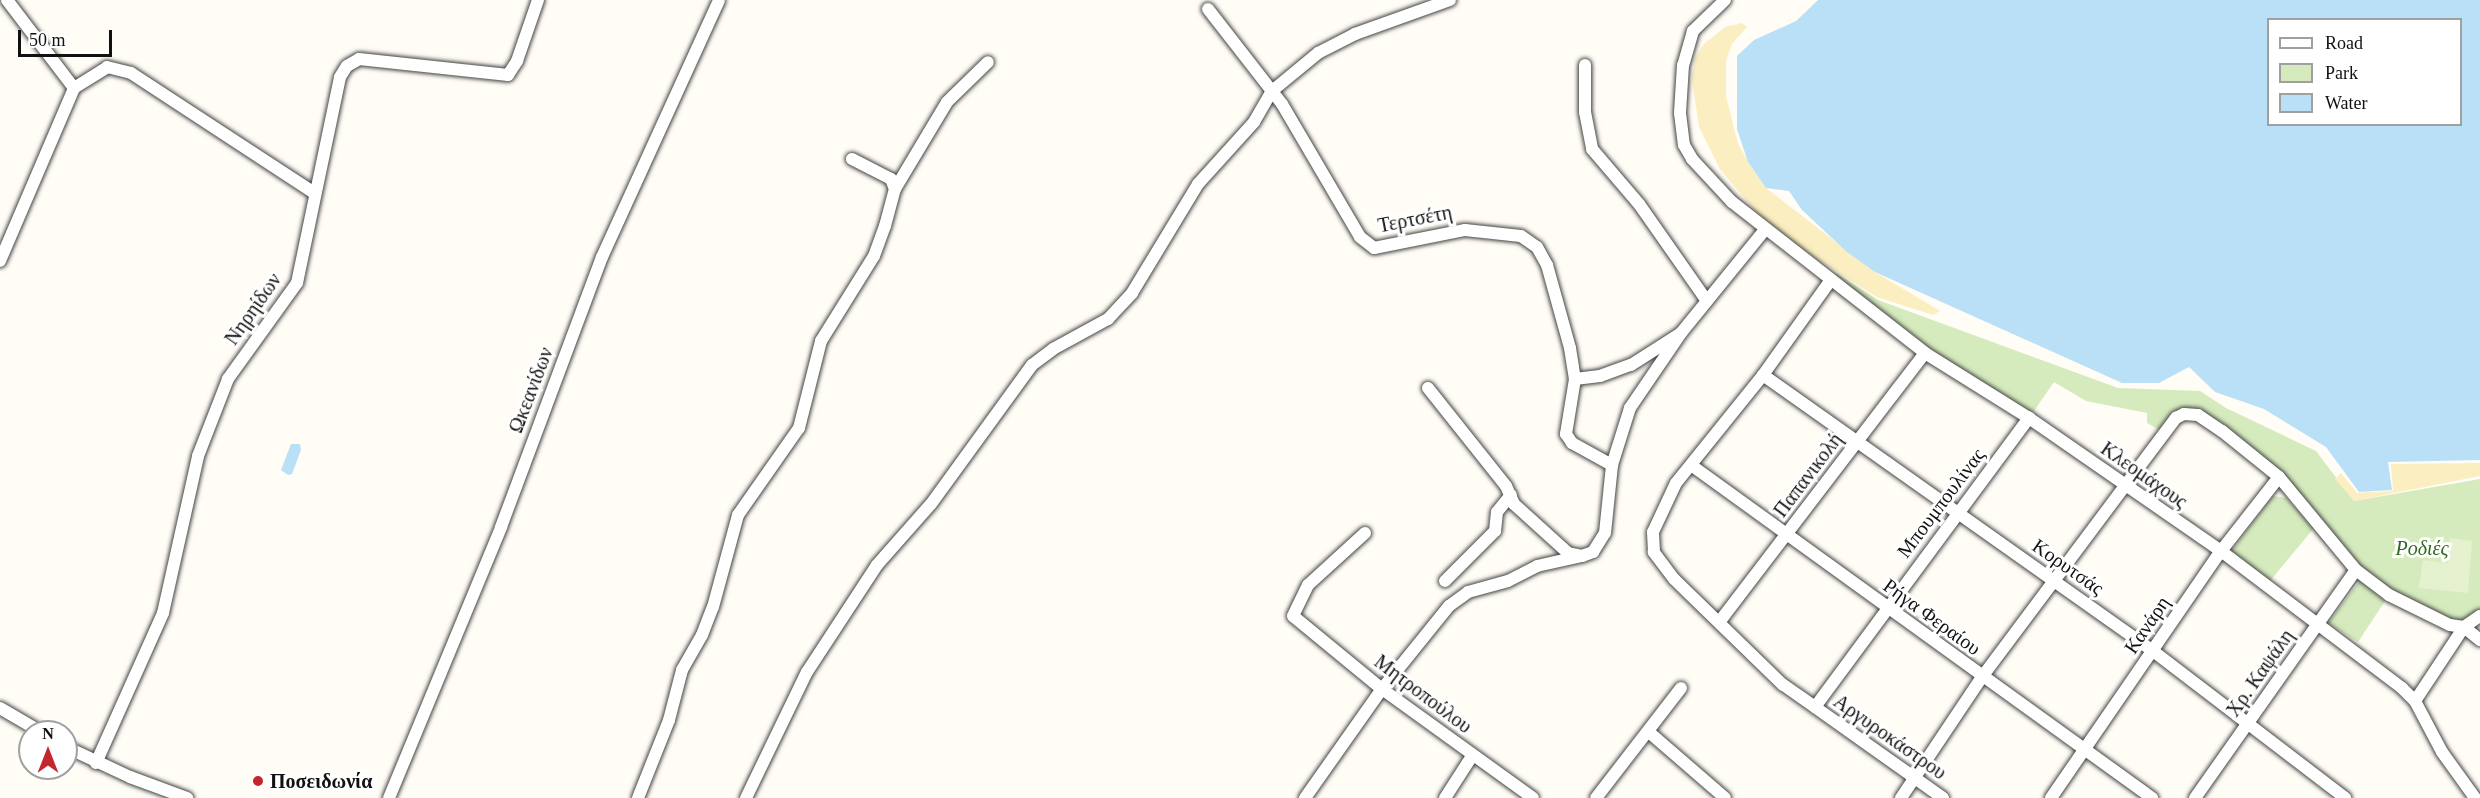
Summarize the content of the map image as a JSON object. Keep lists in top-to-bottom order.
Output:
{
  "streets": {
    "street": [
      "Τερτσέτη",
      "Νηρηίδων",
      "Ωκεανίδων",
      "Παπανικολή",
      "Κλεομάχους",
      "Μπουμπουλίνας",
      "Κορυτσάς",
      "Ρήγα Φεραίου",
      "Κανάρη",
      "Χρ. Καψάλη",
      "Μητροπούλου",
      "Αργυροκάστρου"
    ]
  },
  "crossings": [
    ["Παπανικολή", "Κλεομάχους"],
    ["Παπανικολή", "Κορυτσάς"],
    ["Παπανικολή", "Ρήγα Φεραίου"],
    ["Παπανικολή", "Αργυροκάστρου"],
    ["Κλεομάχους", "Μπουμπουλίνας"],
    ["Κλεομάχους", "Κανάρη"],
    ["Κλεομάχους", "Χρ. Καψάλη"],
    ["Κλεομάχους", "Αργυροκάστρου"],
    ["Μπουμπουλίνας", "Κορυτσάς"],
    ["Μπουμπουλίνας", "Ρήγα Φεραίου"],
    ["Μπουμπουλίνας", "Αργυροκάστρου"],
    ["Κορυτσάς", "Κανάρη"],
    ["Κορυτσάς", "Χρ. Καψάλη"],
    ["Κορυτσάς", "Αργυροκάστρου"],
    ["Ρήγα Φεραίου", "Κανάρη"],
    ["Ρήγα Φεραίου", "Αργυροκάστρου"]
  ],
  "parks": ["Ροδιές"],
  "places": ["Ποσειδωνία"],
  "legend": ["Road", "Park", "Water"],
  "scale_bar": "50 m",
  "north": "top"
}
